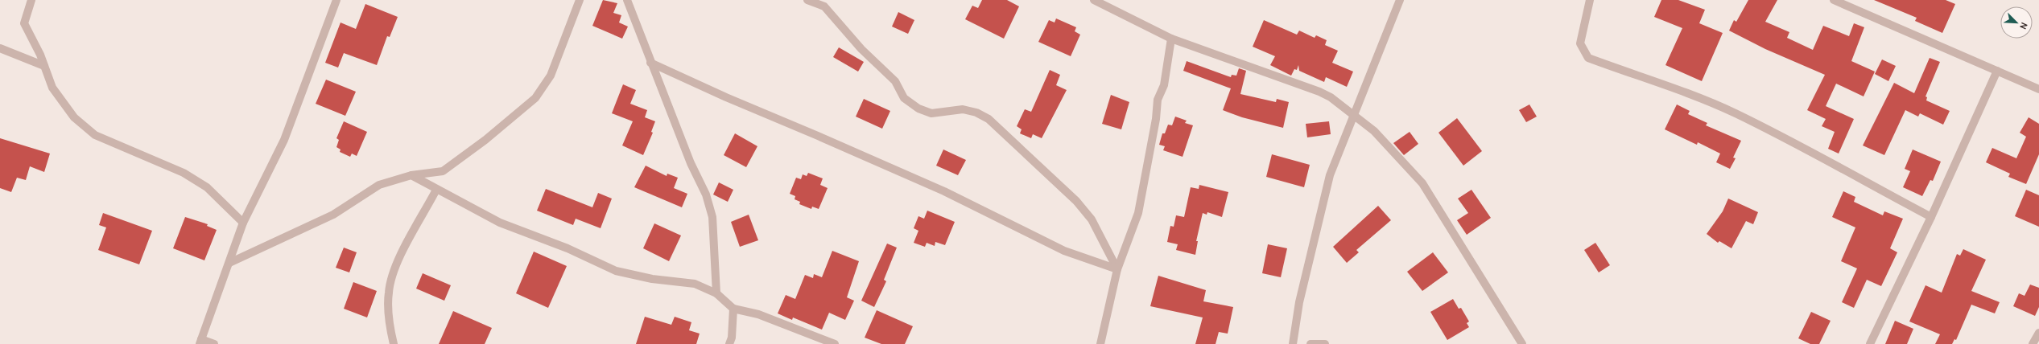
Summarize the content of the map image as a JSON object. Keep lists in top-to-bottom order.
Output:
{
  "north": "bottom right"
}
